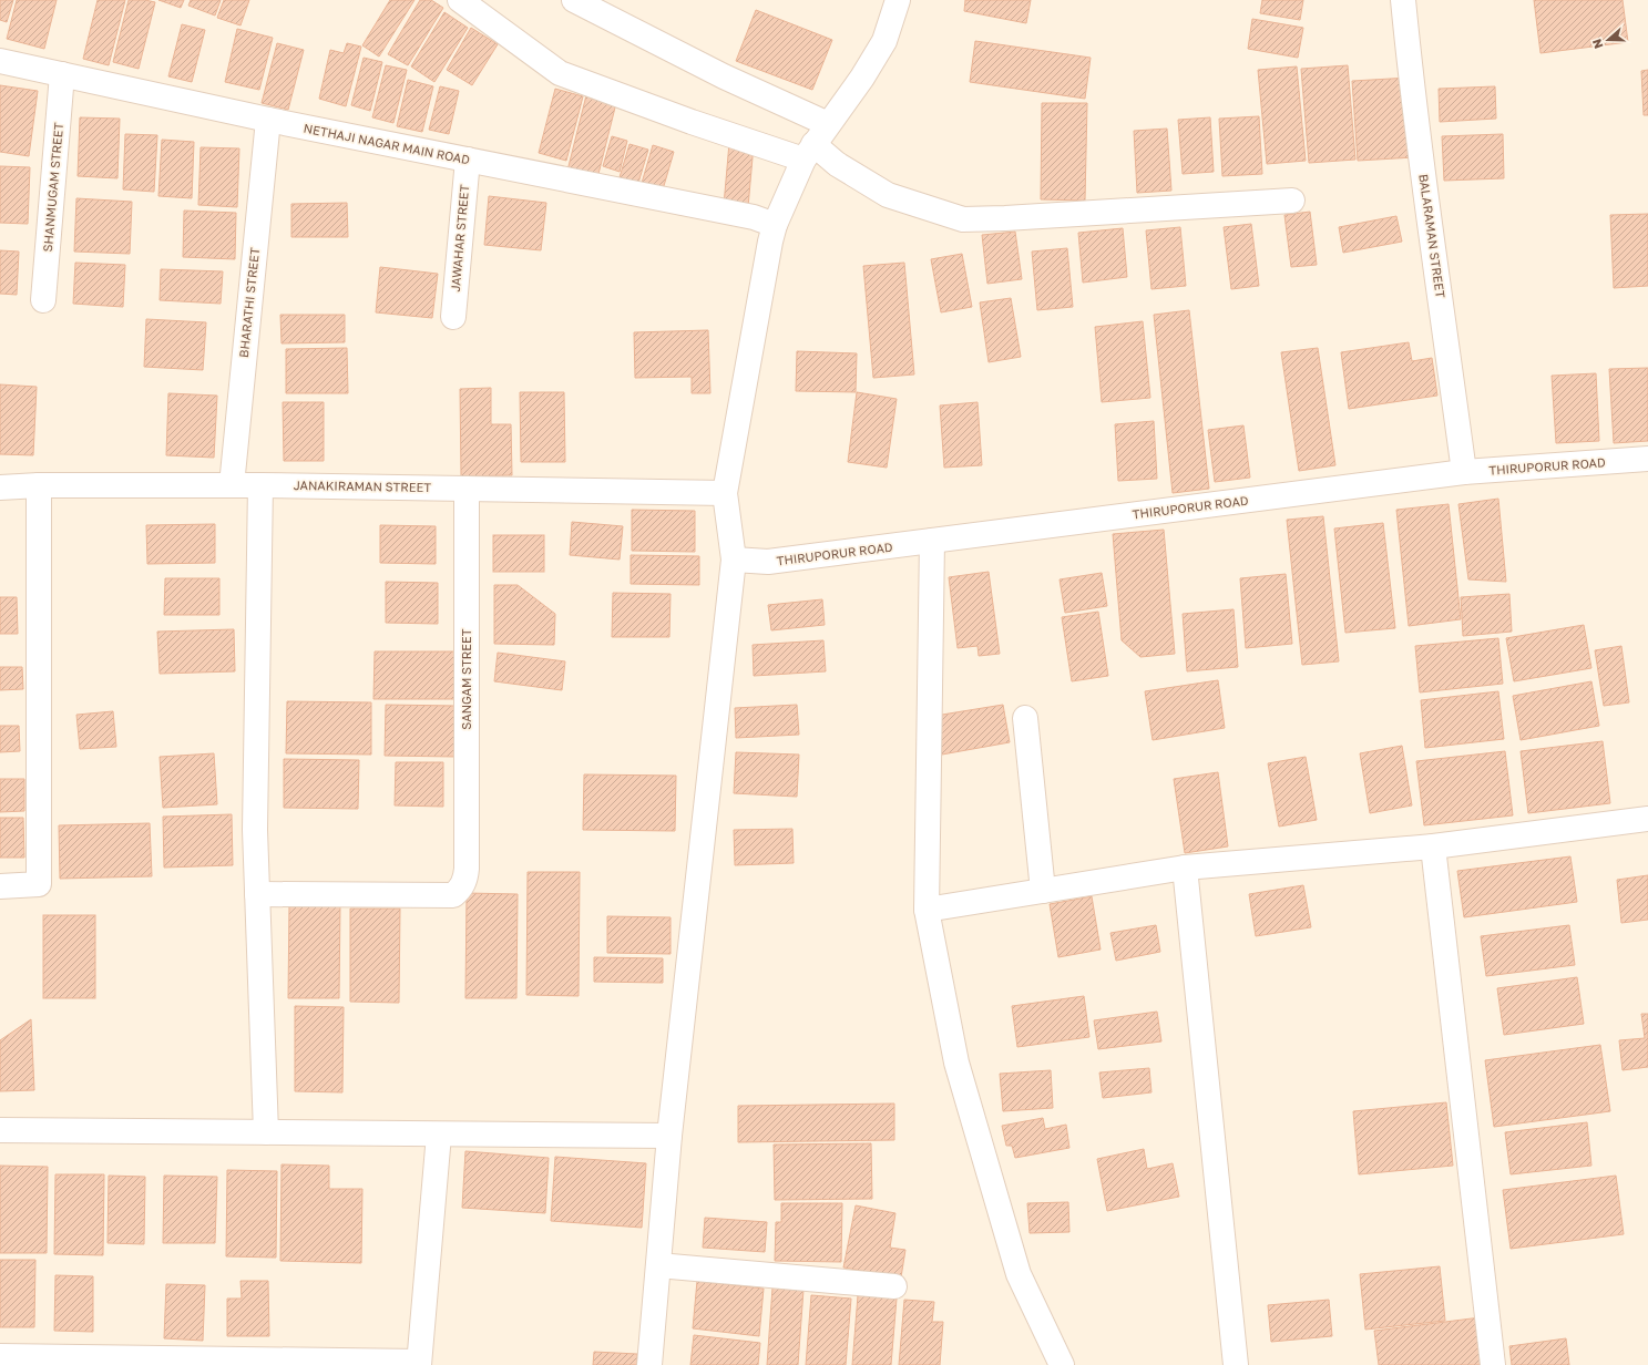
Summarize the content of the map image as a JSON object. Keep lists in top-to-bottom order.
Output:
{
  "streets": {
    "street": [
      "NETHAJI NAGAR MAIN ROAD",
      "SHANMUGAM STREET",
      "BALARAMAN STREET",
      "JAWAHAR STREET",
      "BHARATHI STREET",
      "THIRUPORUR ROAD",
      "JANAKIRAMAN STREET",
      "SANGAM STREET"
    ]
  },
  "crossings": [
    ["NETHAJI NAGAR MAIN ROAD", "SHANMUGAM STREET"],
    ["NETHAJI NAGAR MAIN ROAD", "JAWAHAR STREET"],
    ["NETHAJI NAGAR MAIN ROAD", "BHARATHI STREET"],
    ["BALARAMAN STREET", "THIRUPORUR ROAD"],
    ["BHARATHI STREET", "JANAKIRAMAN STREET"],
    ["JANAKIRAMAN STREET", "SANGAM STREET"]
  ],
  "north": "left"
}
